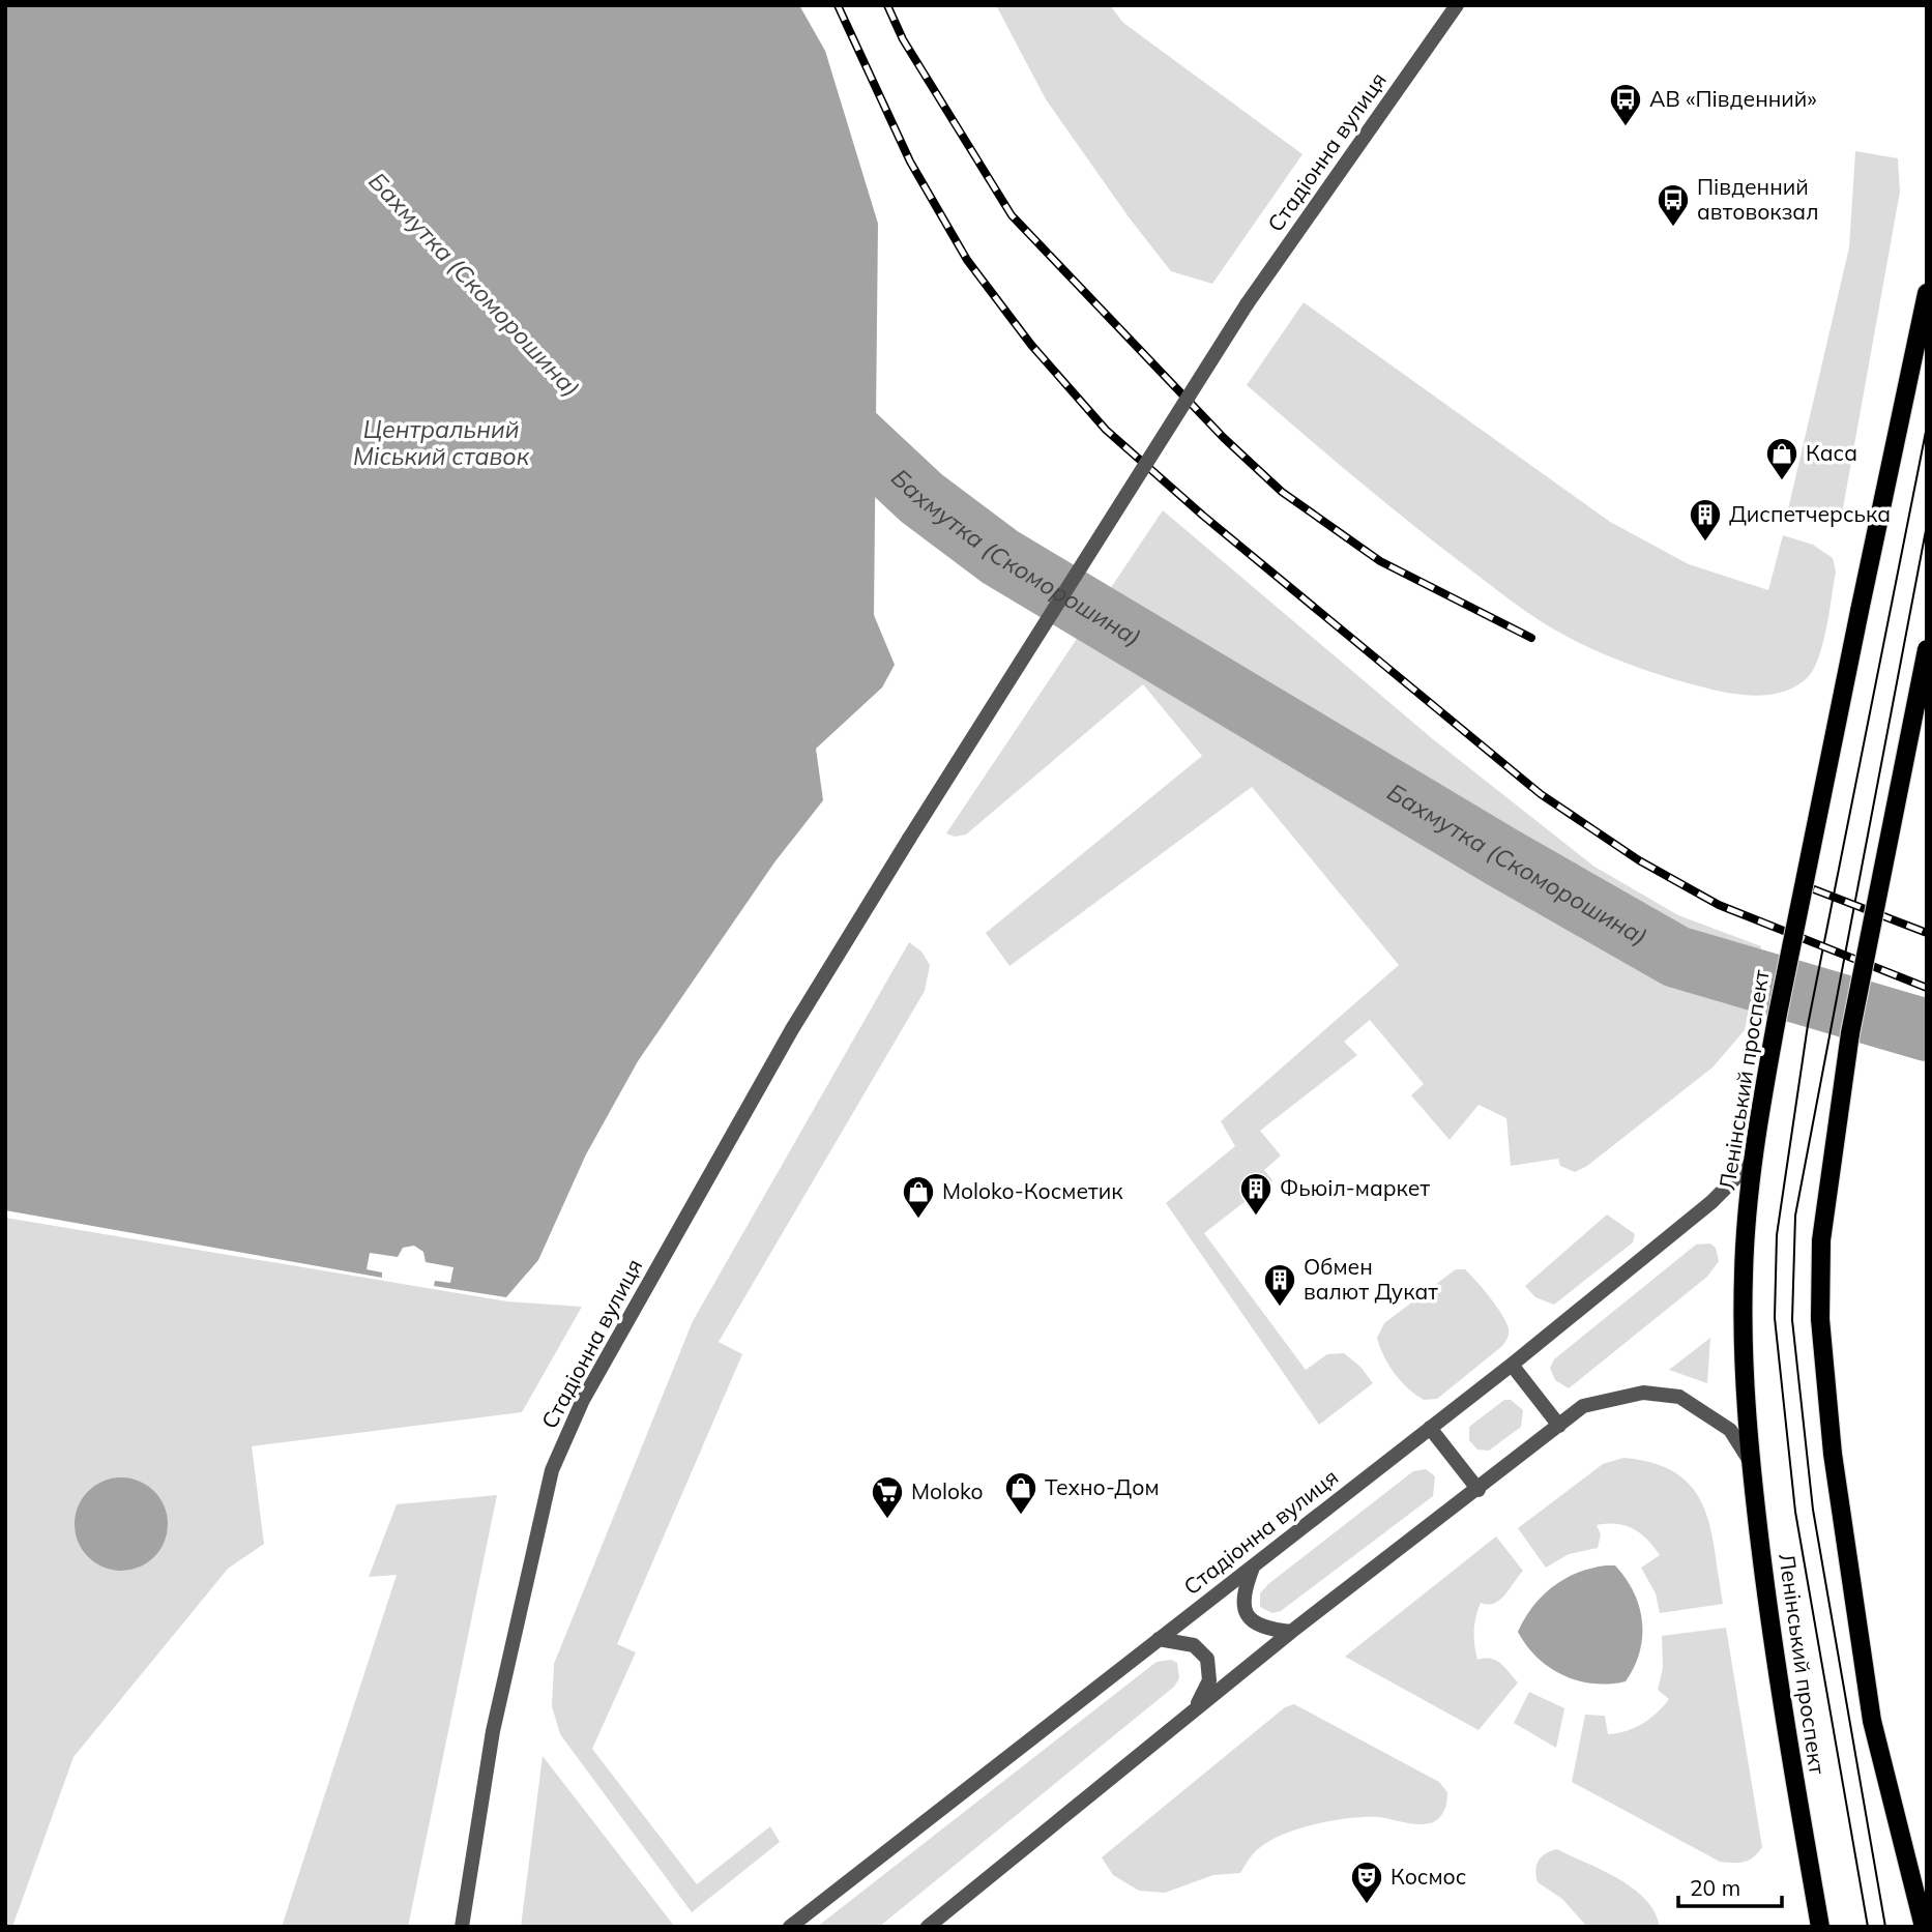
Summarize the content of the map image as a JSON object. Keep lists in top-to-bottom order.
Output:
{
  "streets": {
    "main road": ["Ленінський проспект"],
    "street": ["Стадіонна вулиця"]
  },
  "crossings": [
    ["Стадіонна вулиця", "Ленінський проспект"]
  ],
  "water": ["Бахмутка (Скоморошина)", "Центральний Міський ставок"],
  "places": {
    "bus stop": ["АВ «Південний»", "Південний автовокзал"],
    "shop": ["Каса", "Moloko-Косметик", "Техно-Дом"],
    "building": ["Диспетчерська", "Фьюіл-маркет", "Обмен валют Дукат"],
    "supermarket": ["Moloko"],
    "theatre": ["Космос"]
  },
  "scale_bar": "20 m"
}
